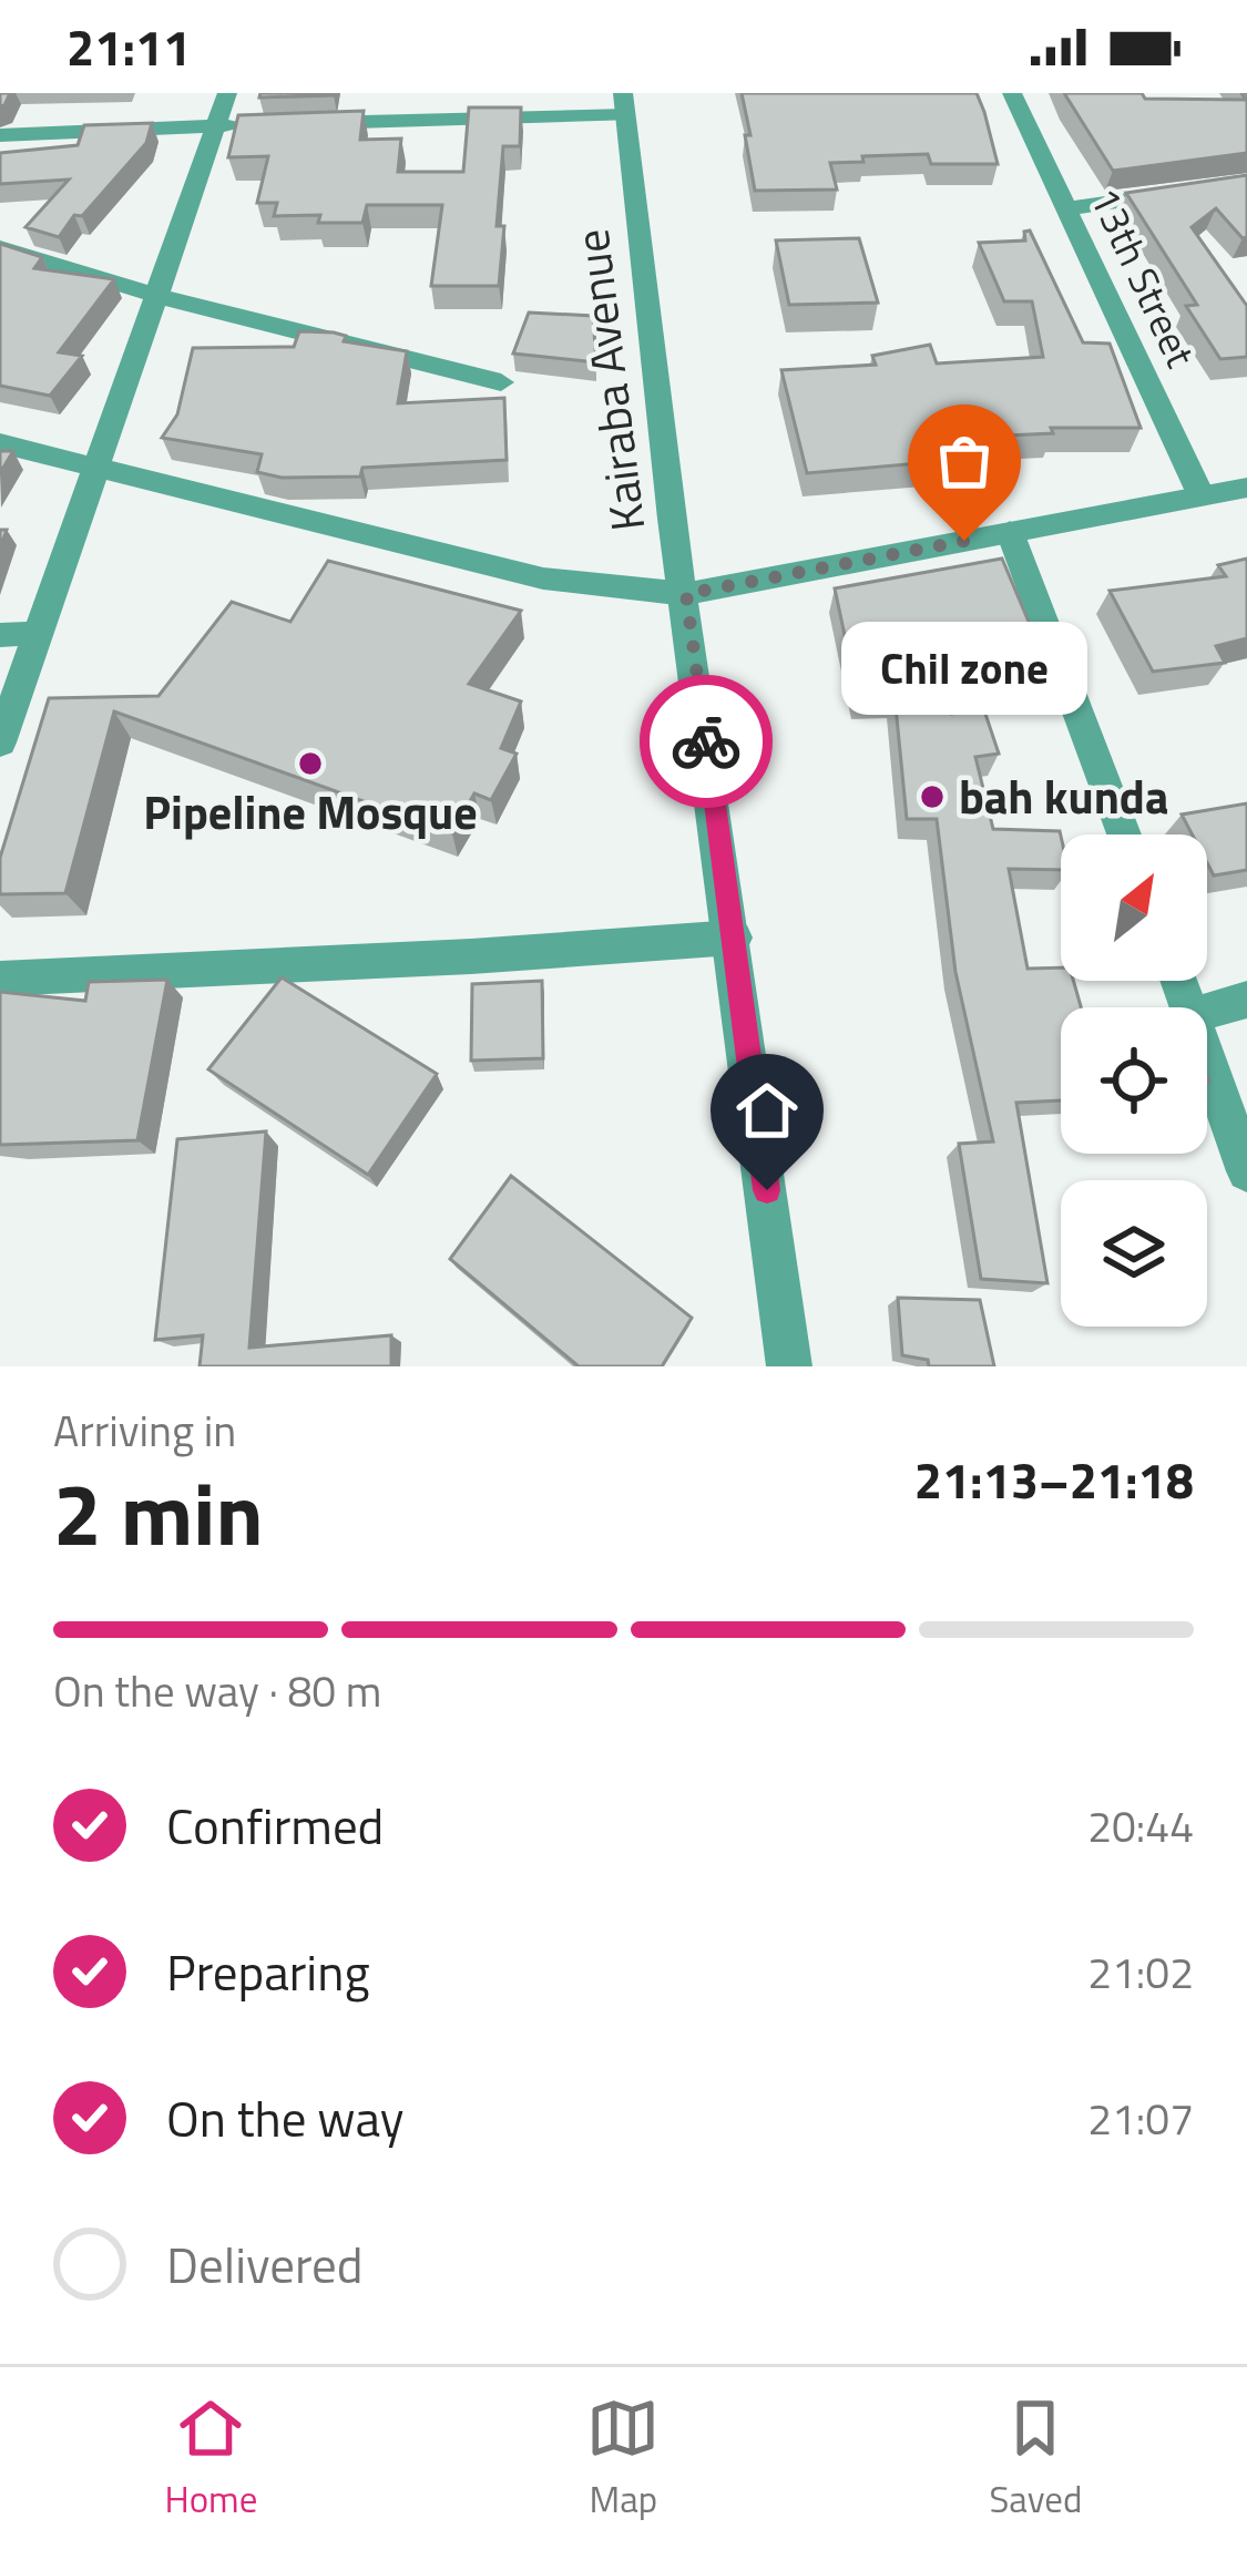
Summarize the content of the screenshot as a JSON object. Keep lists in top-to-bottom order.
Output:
{
  "streets": {
    "street": ["13th Street", "Kairaba Avenue"]
  },
  "places": ["Chil zone", "Pipeline Mosque", "bah kunda"],
  "north": "top right",
  "page": {
    "status": "21:11",
    "bubble": "Chil zone",
    "heading": ["2 min", "Arriving in", "21:13–21:18"],
    "bar": "On the way · 80 m",
    "list": [
      ["Confirmed", "20:44"],
      ["Preparing", "21:02"],
      ["On the way", "21:07"],
      "Delivered"
    ],
    "tabs": ["Home", "Map", "Saved"]
  }
}
